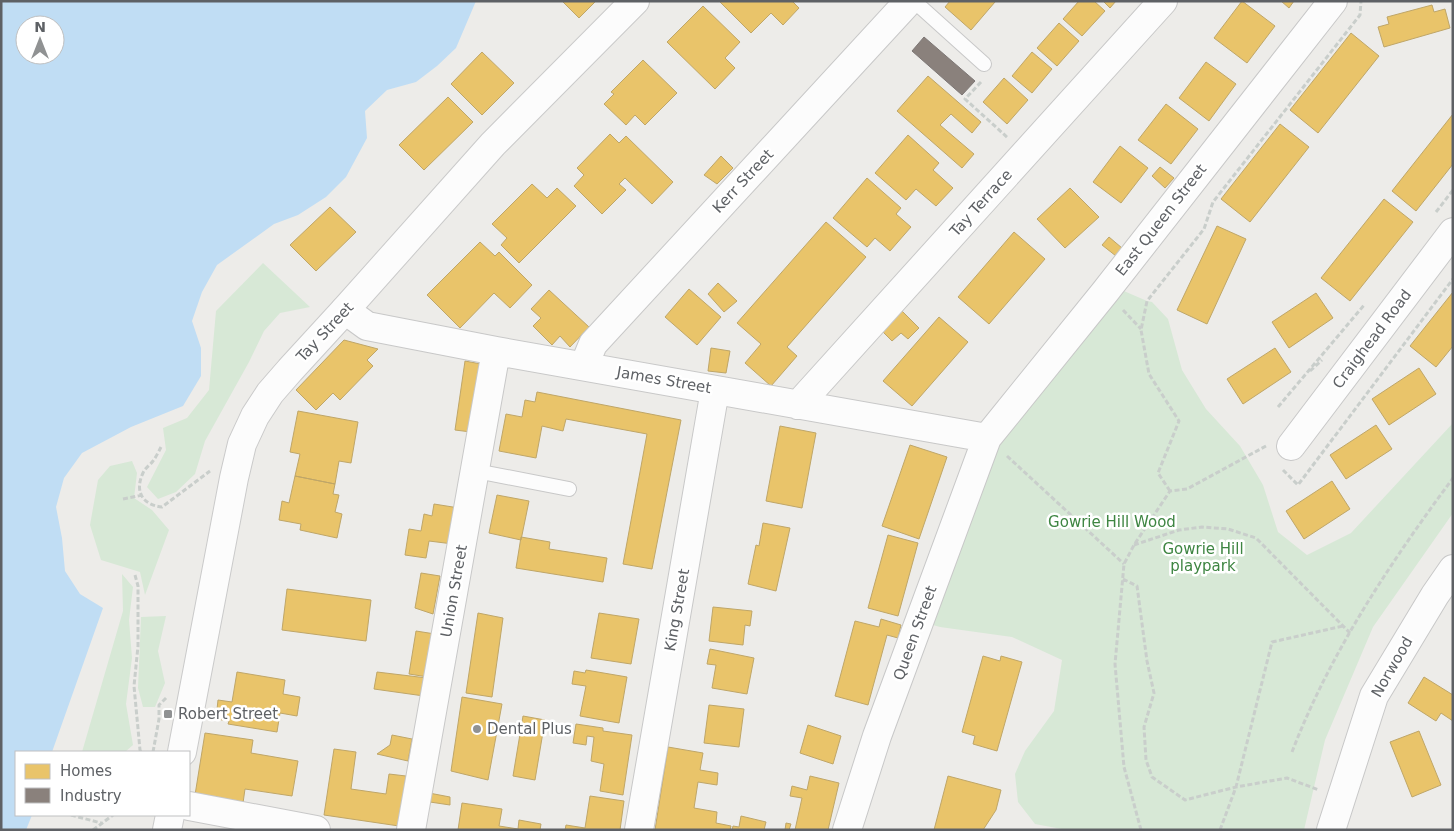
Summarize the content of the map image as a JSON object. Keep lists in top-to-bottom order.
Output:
{
  "streets": {
    "street": [
      "Kerr Street",
      "Tay Terrace",
      "East Queen Street",
      "Tay Street",
      "Craighead Road",
      "James Street",
      "Union Street",
      "King Street",
      "Queen Street",
      "Norwood"
    ]
  },
  "crossings": [
    ["Kerr Street", "James Street"],
    ["Tay Terrace", "James Street"],
    ["East Queen Street", "James Street"],
    ["East Queen Street", "Queen Street"],
    ["Tay Street", "James Street"],
    ["James Street", "Union Street"],
    ["James Street", "King Street"],
    ["James Street", "Queen Street"]
  ],
  "parks": ["Gowrie Hill Wood", "Gowrie Hill playpark"],
  "places": {
    "transit": ["Robert Street"],
    "other": ["Dental Plus"]
  },
  "legend": ["Homes", "Industry"],
  "north": "top"
}
